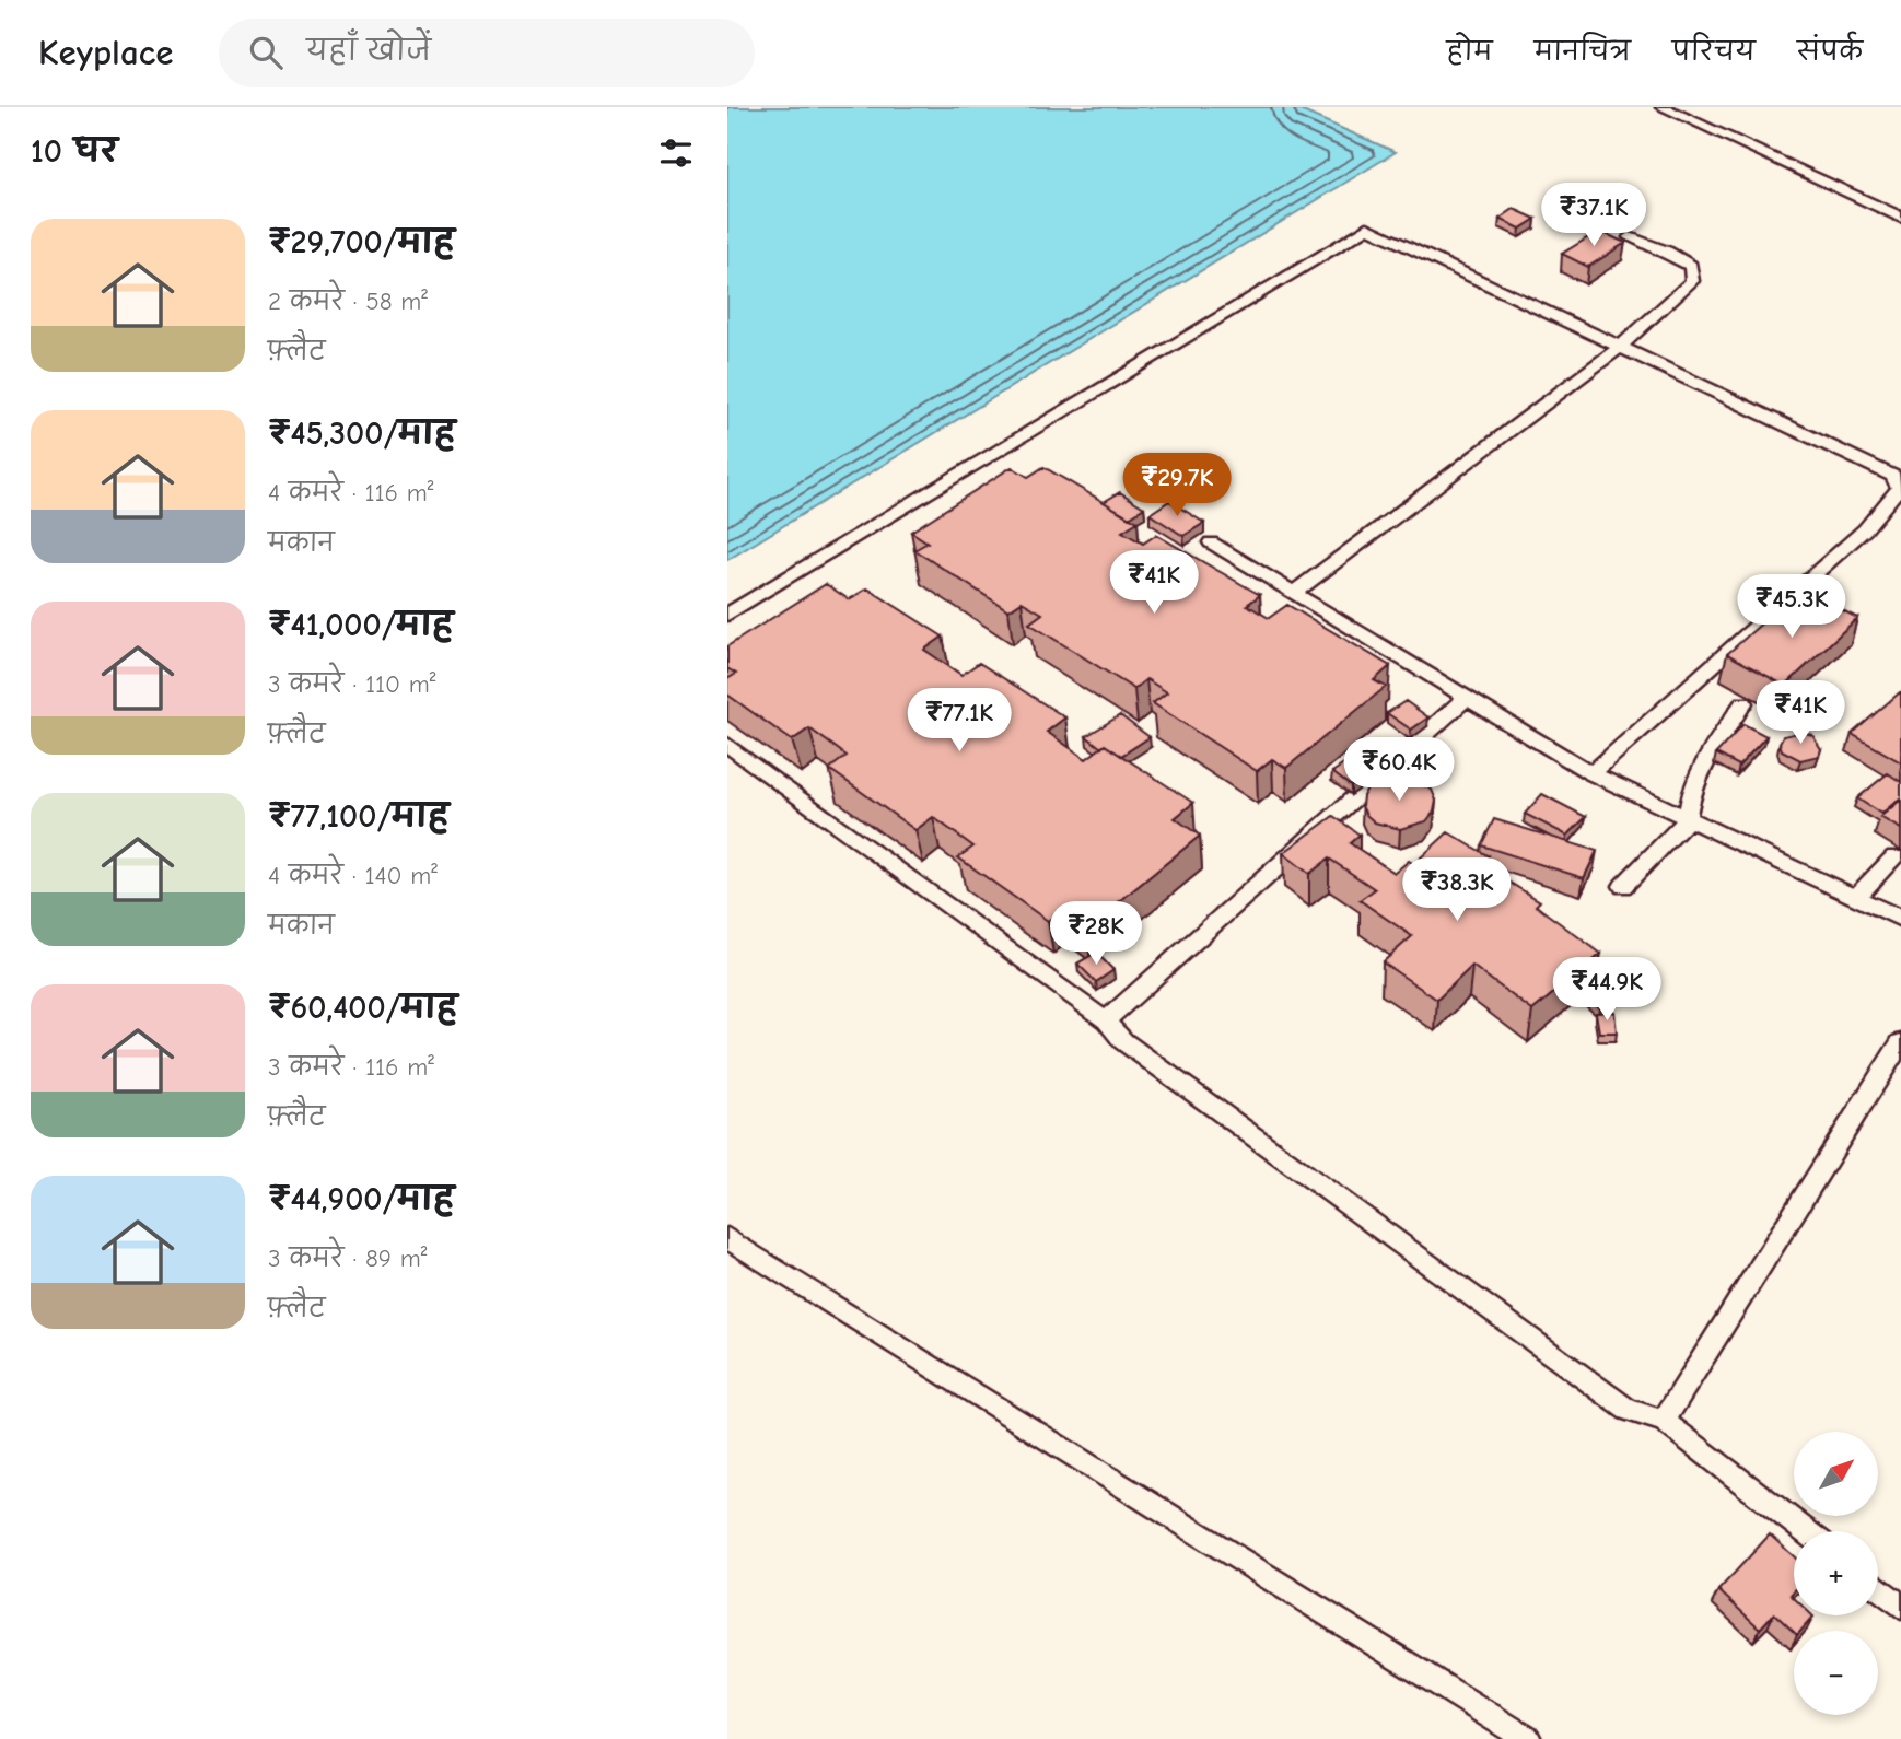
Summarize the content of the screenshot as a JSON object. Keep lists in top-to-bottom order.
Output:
{
  "north": "top right",
  "page": {
    "header": "Keyplace",
    "search": "यहाँ खोजें",
    "nav": [
      "होम",
      "मानचित्र",
      "परिचय",
      "संपर्क"
    ],
    "heading": "10 घर",
    "price": [
      "₹37.1K",
      "₹29.7K",
      "₹41K",
      "₹45.3K",
      "₹41K",
      "₹77.1K",
      "₹60.4K",
      "₹38.3K",
      "₹28K",
      "₹44.9K"
    ],
    "list": [
      {
        "name": "₹29,700/माह",
        "note": "2 कमरे · 58 m² · फ़्लैट"
      },
      {
        "name": "₹45,300/माह",
        "note": "4 कमरे · 116 m² · मकान"
      },
      {
        "name": "₹41,000/माह",
        "note": "3 कमरे · 110 m² · फ़्लैट"
      },
      {
        "name": "₹77,100/माह",
        "note": "4 कमरे · 140 m² · मकान"
      },
      {
        "name": "₹60,400/माह",
        "note": "3 कमरे · 116 m² · फ़्लैट"
      },
      {
        "name": "₹44,900/माह",
        "note": "3 कमरे · 89 m² · फ़्लैट"
      }
    ],
    "map_buttons": ["+", "−"]
  }
}
